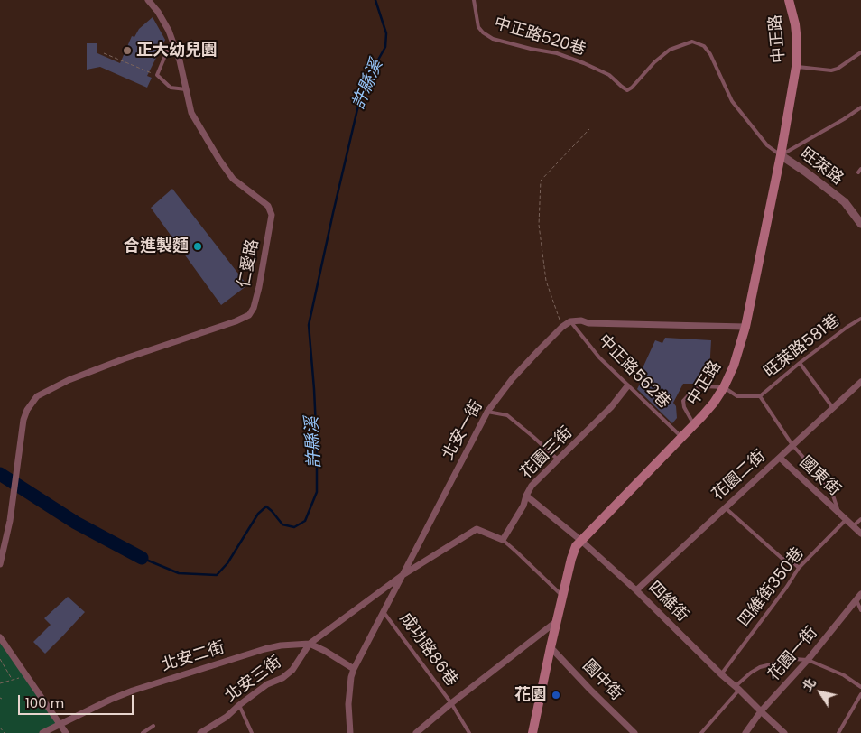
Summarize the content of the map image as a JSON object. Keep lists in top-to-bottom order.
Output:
{
  "streets": {
    "main road": ["中正路"],
    "street": [
      "旺萊路",
      "仁愛路",
      "北安一街",
      "花園三街",
      "花園二街",
      "國東街",
      "四維街",
      "花園一街",
      "北安二街",
      "北安三街",
      "園中街"
    ],
    "lane": [
      "中正路520巷",
      "旺萊路581巷",
      "中正路562巷",
      "四維街350巷",
      "成功路86巷"
    ]
  },
  "crossings": [
    ["中正路520巷", "中正路"],
    ["中正路520巷", "旺萊路"],
    ["中正路", "旺萊路"],
    ["中正路", "中正路562巷"],
    ["中正路", "四維街"],
    ["中正路", "園中街"],
    ["中正路562巷", "北安一街"],
    ["中正路562巷", "花園三街"],
    ["北安一街", "成功路86巷"],
    ["北安一街", "北安三街"],
    ["花園三街", "四維街"],
    ["花園二街", "國東街"],
    ["花園二街", "四維街"],
    ["國東街", "四維街350巷"],
    ["四維街350巷", "四維街"],
    ["四維街", "花園一街"],
    ["北安二街", "北安三街"]
  ],
  "water": ["許縣溪"],
  "places": ["正大幼兒園", "合進製麵", "花園"],
  "scale_bar": "100 m",
  "north": "top left"
}
